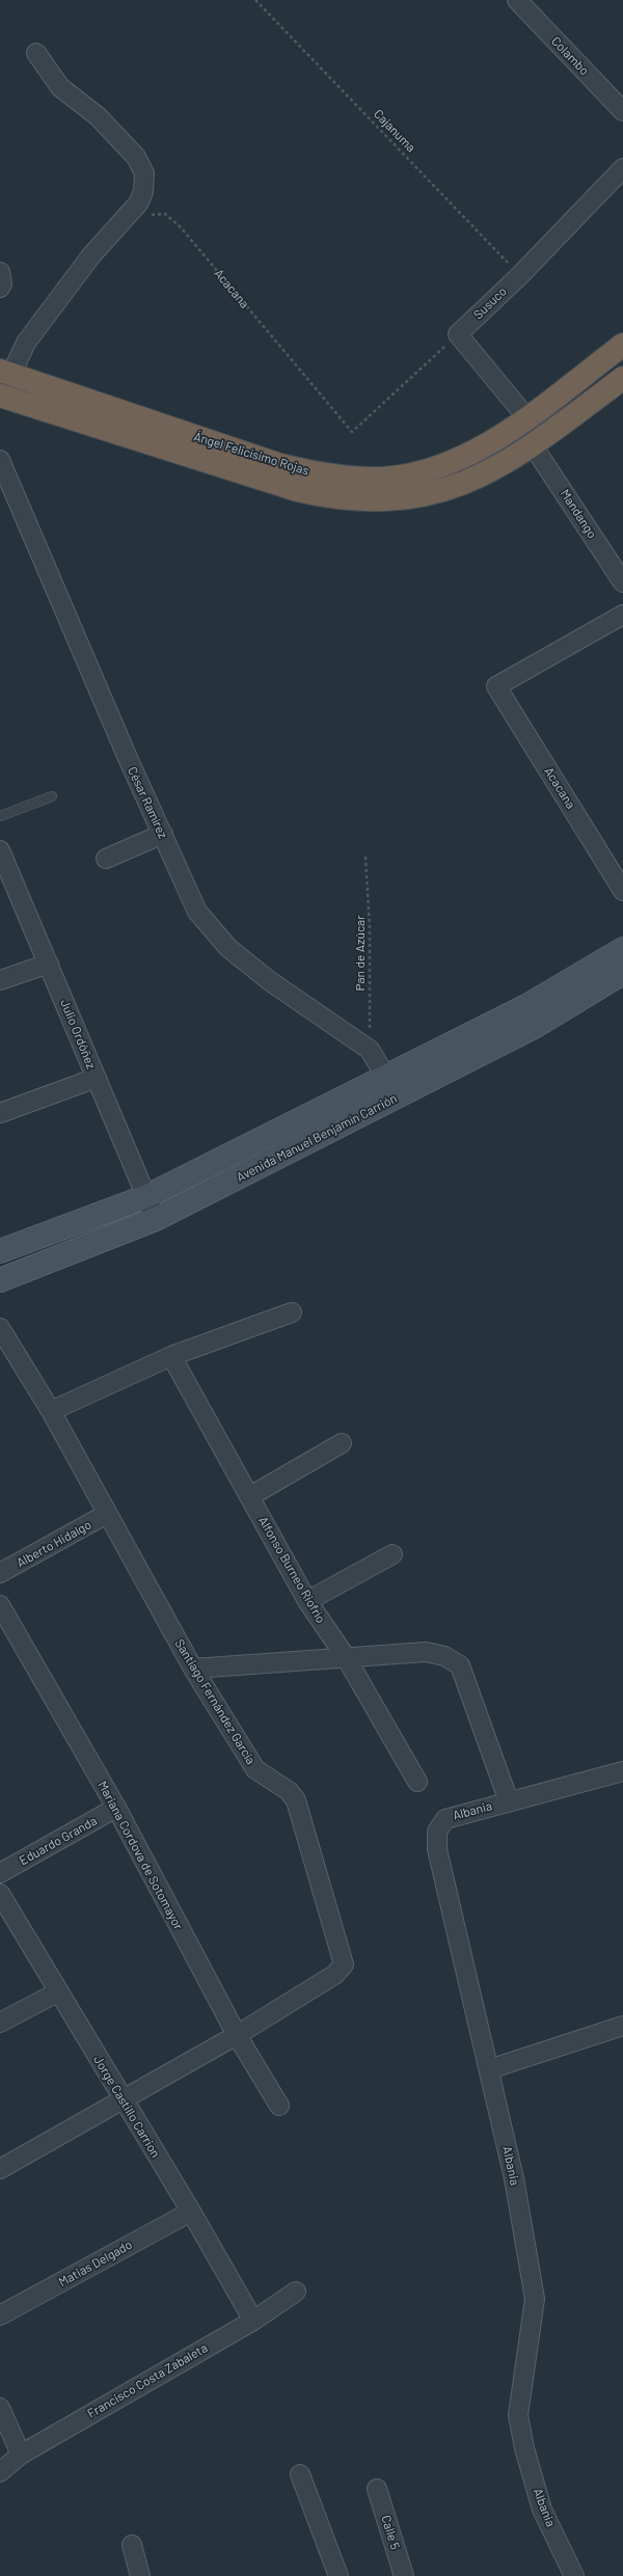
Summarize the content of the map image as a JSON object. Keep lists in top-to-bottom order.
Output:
{
  "streets": {
    "highway": ["Ángel Felicísimo Rojas"],
    "main road": ["Avenida Manuel Benjamín Carrión"],
    "street": [
      "Colambo",
      "Acacana",
      "Susuco",
      "Mandango",
      "César Ramírez",
      "Julio Ordóñez",
      "Alberto Hidalgo",
      "Alfonso Burneo Riofrío",
      "Santiago Fernández García",
      "Albania",
      "Eduardo Granda",
      "Mariana Cordova de Sotomayor",
      "Jorge Castillo Carrion",
      "Matias Delgado",
      "Francisco Costa Zabaleta",
      "Calle 5"
    ],
    "path": ["Cajanuma", "Pan de Azúcar"]
  },
  "crossings": [
    ["Cajanuma", "Susuco"],
    ["Acacana", "Susuco"],
    ["Ángel Felicísimo Rojas", "Mandango"],
    ["César Ramírez", "Pan de Azúcar"],
    ["César Ramírez", "Avenida Manuel Benjamín Carrión"],
    ["Julio Ordóñez", "Avenida Manuel Benjamín Carrión"],
    ["Alberto Hidalgo", "Santiago Fernández García"],
    ["Alfonso Burneo Riofrío", "Albania"],
    ["Santiago Fernández García", "Albania"],
    ["Santiago Fernández García", "Mariana Cordova de Sotomayor"],
    ["Eduardo Granda", "Mariana Cordova de Sotomayor"],
    ["Jorge Castillo Carrion", "Matias Delgado"],
    ["Jorge Castillo Carrion", "Francisco Costa Zabaleta"]
  ]
}
